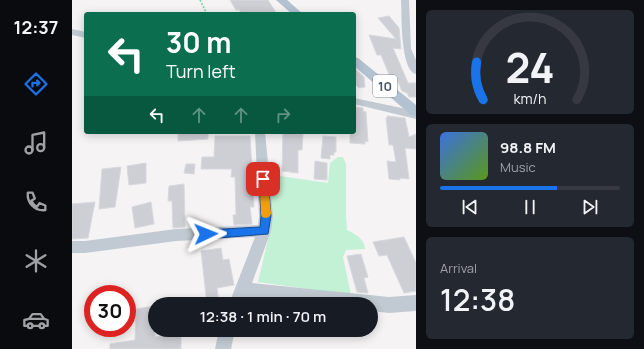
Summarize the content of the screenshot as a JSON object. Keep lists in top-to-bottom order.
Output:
{
  "streets": {
    "main road": ["10"]
  },
  "page": {
    "tabs": "12:37",
    "turn": ["30 m", "Turn left"],
    "song": ["98.8 FM", "Music"],
    "tile": ["Arrival", "12:38"],
    "limit": "30",
    "trip": "12:38 · 1 min · 70 m",
    "gauge": ["24", "km/h"]
  }
}
